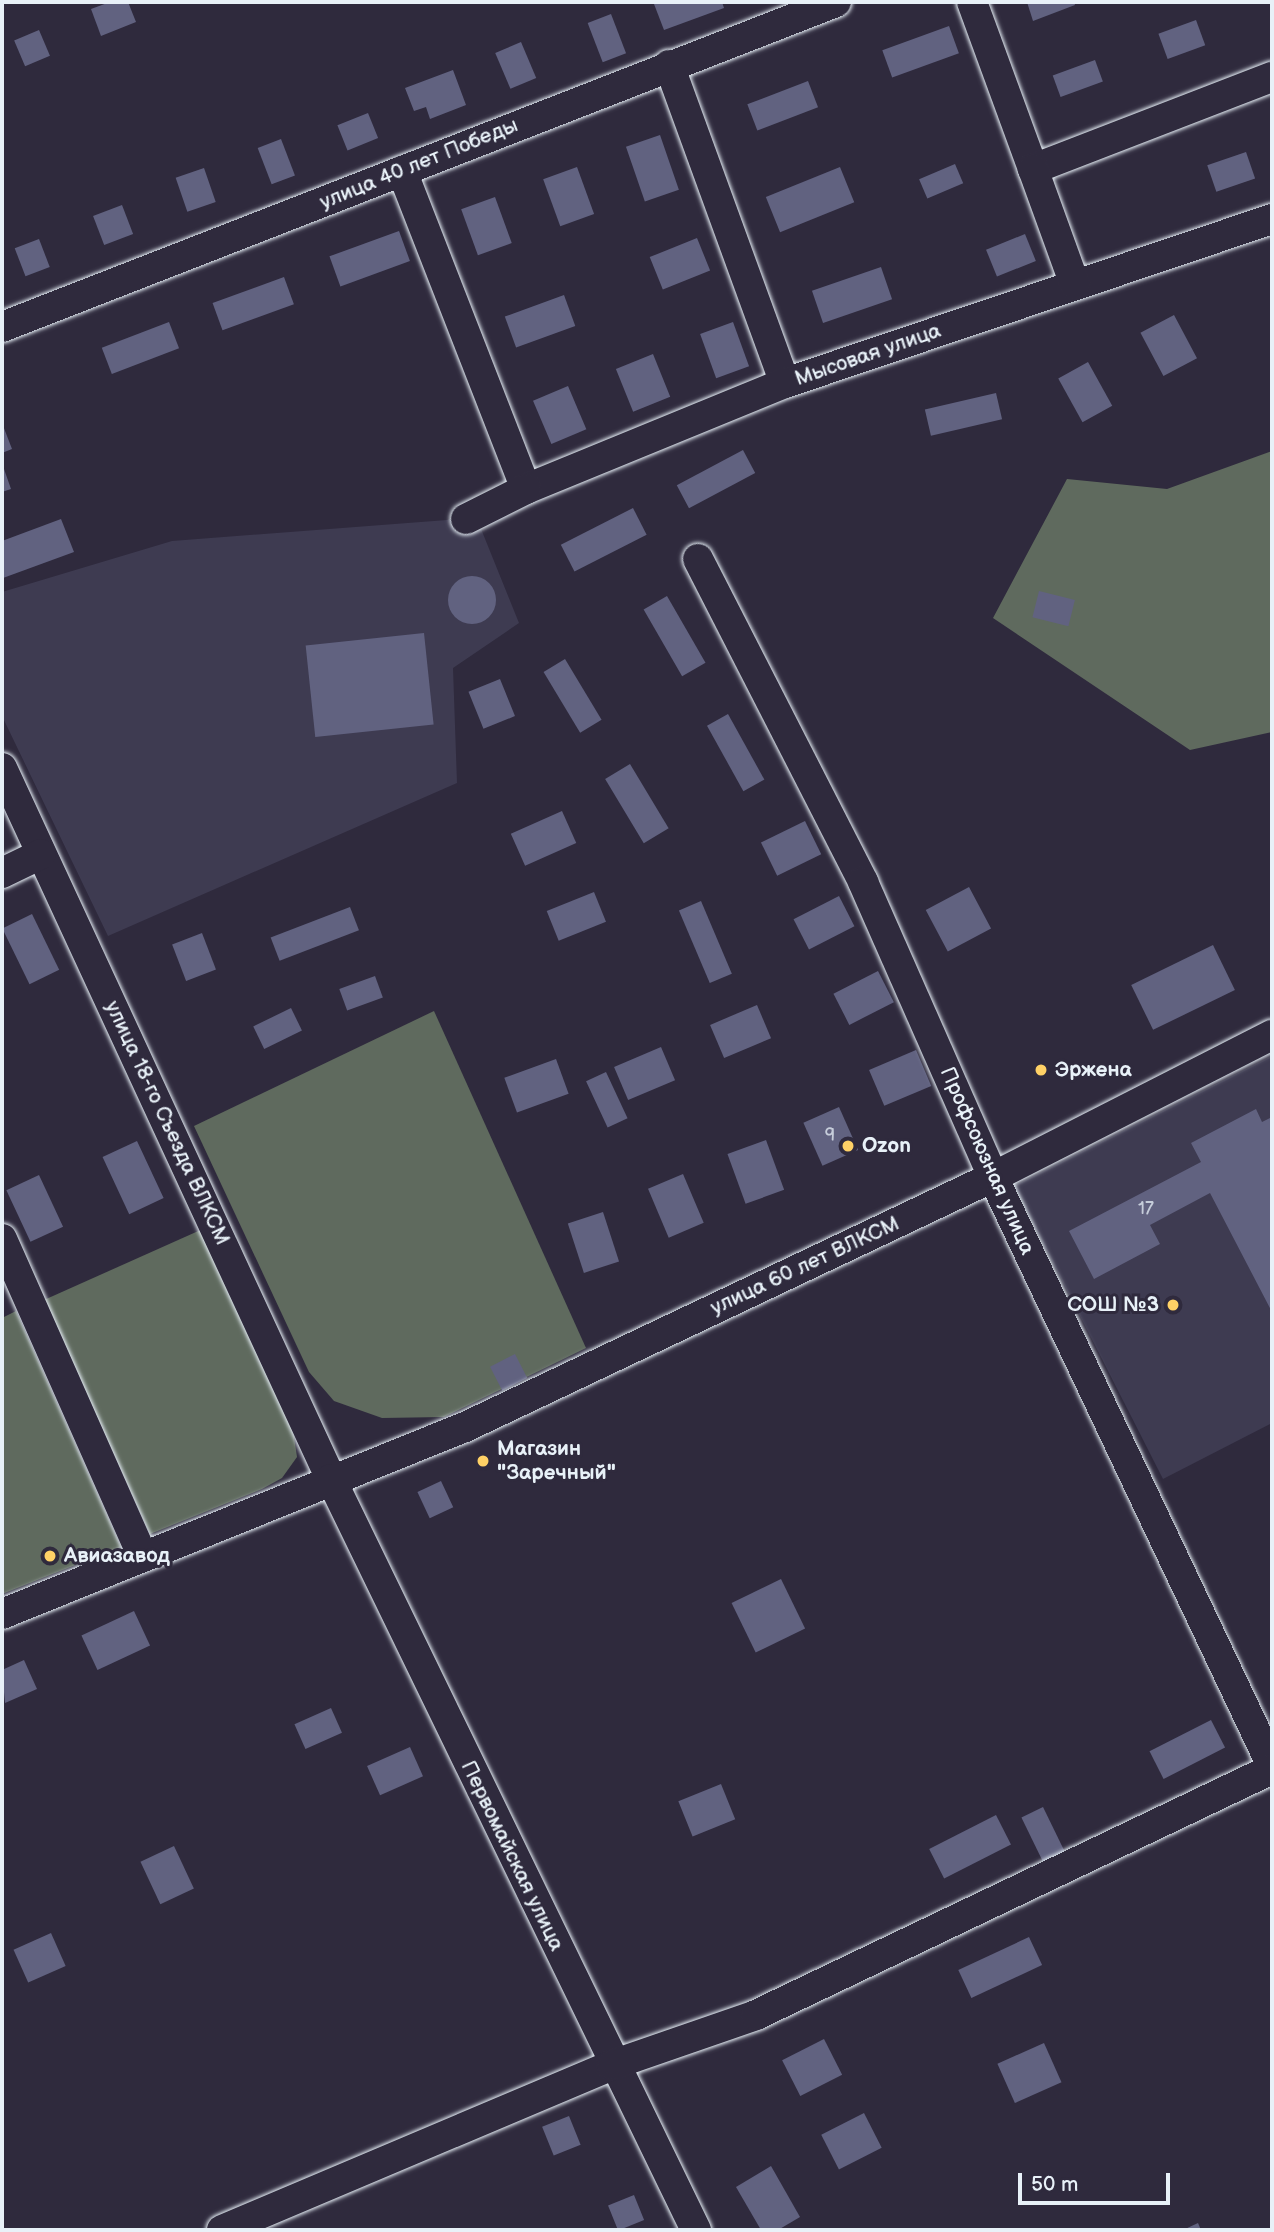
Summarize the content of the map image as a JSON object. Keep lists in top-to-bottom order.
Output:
{
  "streets": {
    "street": [
      "улица 40 лет Победы",
      "Мысовая улица",
      "улица 18-го Съезда ВЛКСМ",
      "Профсоюзная улица",
      "улица 60 лет ВЛКСМ",
      "Первомайская улица"
    ]
  },
  "crossings": [
    ["улица 40 лет Победы", "Мысовая улица"],
    ["улица 18-го Съезда ВЛКСМ", "улица 60 лет ВЛКСМ"],
    ["улица 18-го Съезда ВЛКСМ", "Первомайская улица"],
    ["Профсоюзная улица", "улица 60 лет ВЛКСМ"],
    ["улица 60 лет ВЛКСМ", "Первомайская улица"]
  ],
  "places": [
    "Эржена",
    "Ozon",
    "СОШ №3",
    "Магазин \"Заречный\"",
    "Авиазавод"
  ],
  "house_numbers": ["9", "17"],
  "scale_bar": "50 m"
}
